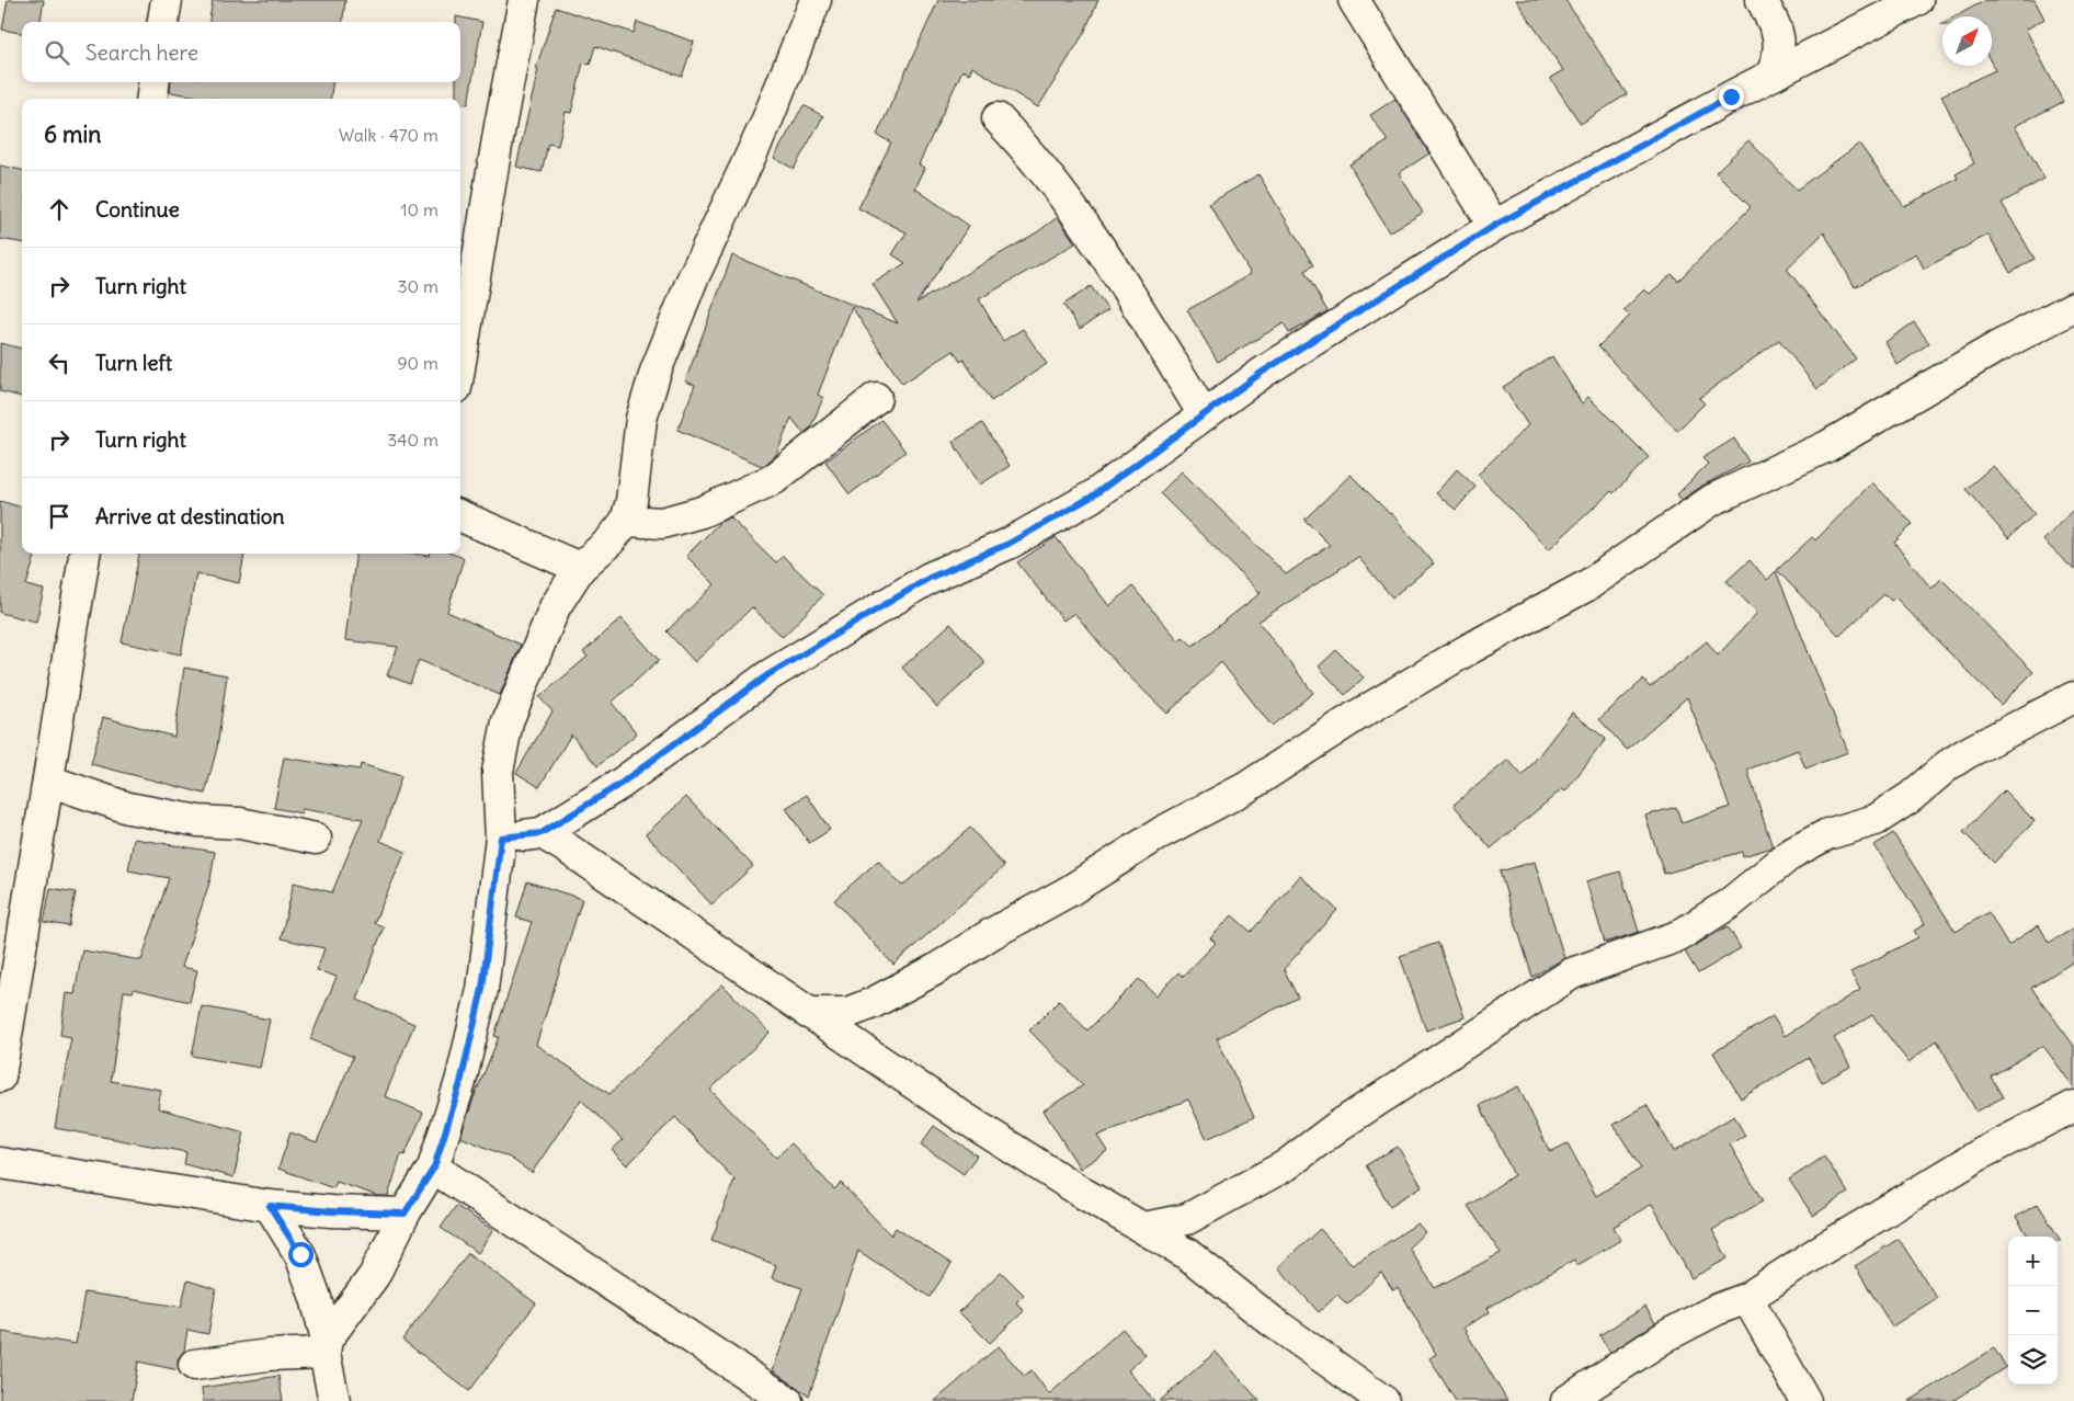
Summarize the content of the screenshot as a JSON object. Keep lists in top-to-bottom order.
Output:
{
  "north": "top right",
  "page": {
    "search": "Search here",
    "heading": ["6 min", "Walk · 470 m"],
    "list": [
      ["Continue", "10 m"],
      ["Turn right", "30 m"],
      ["Turn left", "90 m"],
      ["Turn right", "340 m"],
      "Arrive at destination"
    ],
    "map_buttons": ["+", "−"]
  }
}
